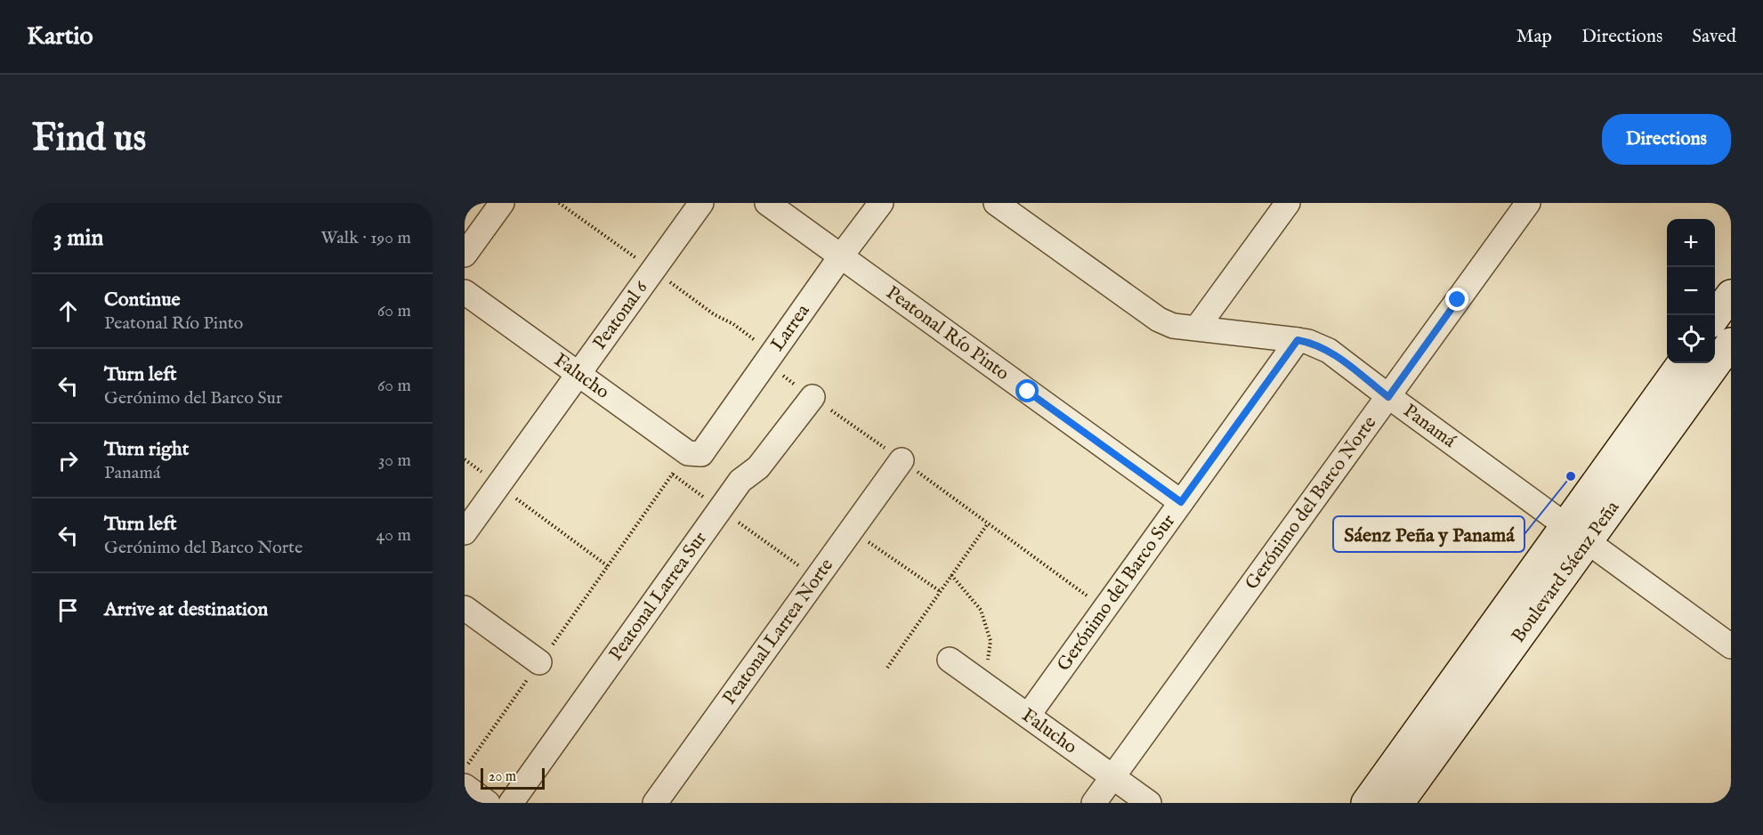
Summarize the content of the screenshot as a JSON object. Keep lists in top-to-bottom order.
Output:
{
  "streets": {
    "main road": ["Boulevard Sáenz Peña"],
    "street": [
      "Peatonal 6",
      "Larrea",
      "Peatonal Río Pinto",
      "Falucho",
      "Panamá",
      "Gerónimo del Barco Norte",
      "Gerónimo del Barco Sur",
      "Peatonal Larrea Sur",
      "Peatonal Larrea Norte"
    ]
  },
  "crossings": [
    ["Peatonal 6", "Falucho"],
    ["Larrea", "Peatonal Río Pinto"],
    ["Larrea", "Falucho"],
    ["Peatonal Río Pinto", "Gerónimo del Barco Sur"],
    ["Falucho", "Gerónimo del Barco Norte"],
    ["Falucho", "Gerónimo del Barco Sur"],
    ["Panamá", "Gerónimo del Barco Norte"],
    ["Panamá", "Boulevard Sáenz Peña"],
    ["Panamá", "Gerónimo del Barco Sur"]
  ],
  "places": ["Sáenz Peña y Panamá"],
  "scale_bar": "20 m",
  "page": {
    "header": "Kartio",
    "nav": ["Map", "Directions", "Saved"],
    "buttons": "Directions",
    "title": "Find us",
    "heading": ["3 min", "Walk · 190 m"],
    "map_buttons": ["+", "−"],
    "list": [
      ["Continue", "Peatonal Río Pinto", "60 m"],
      ["Turn left", "Gerónimo del Barco Sur", "60 m"],
      ["Turn right", "Panamá", "30 m"],
      ["Turn left", "Gerónimo del Barco Norte", "40 m"],
      "Arrive at destination"
    ],
    "scale": "20 m"
  }
}
